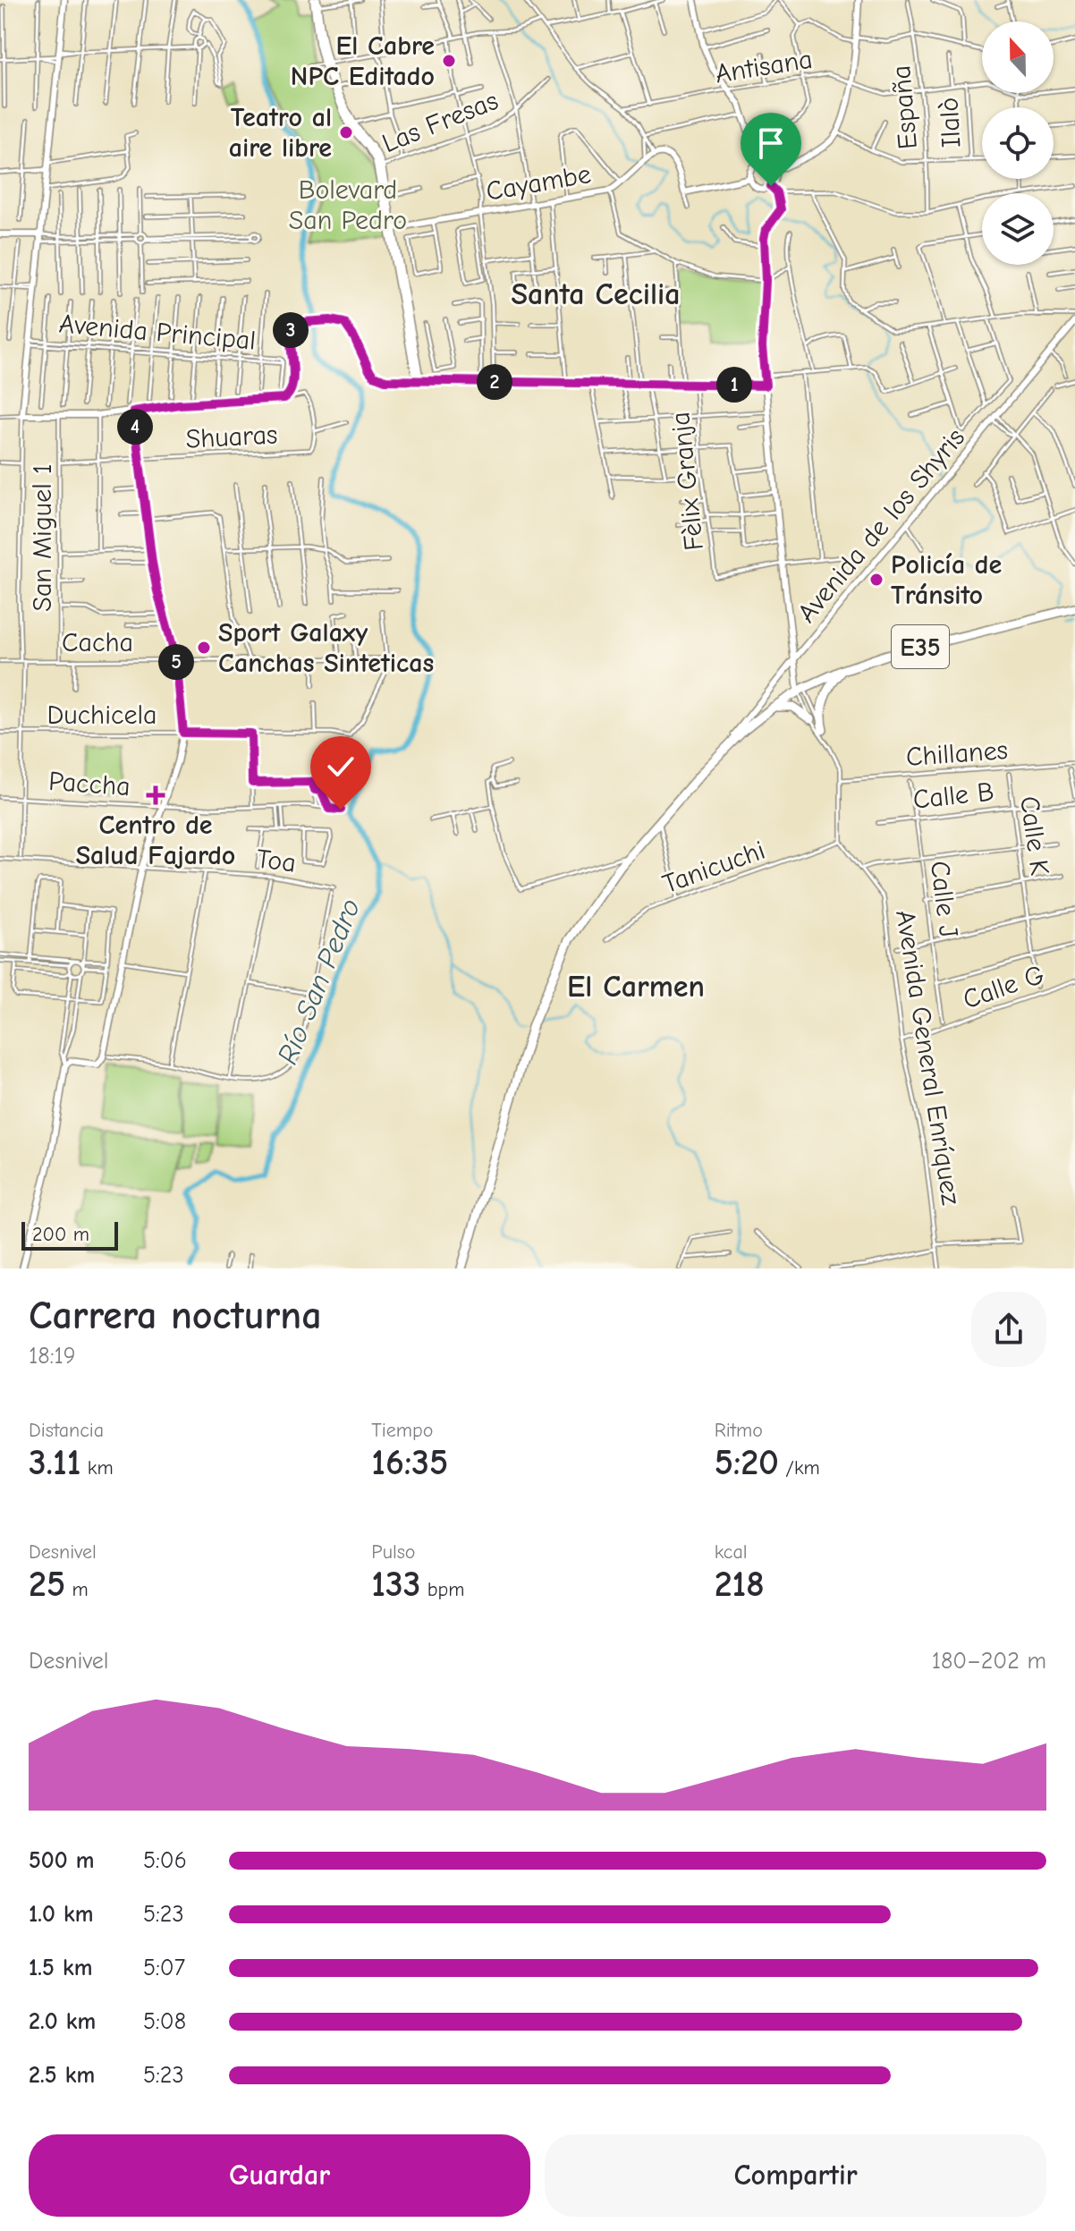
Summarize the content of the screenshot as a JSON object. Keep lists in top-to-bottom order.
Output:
{
  "streets": {
    "highway": ["E35"],
    "street": [
      "Antisana",
      "España",
      "Las Fresas",
      "Ilalò",
      "Cayambe",
      "Avenida Principal",
      "Shuaras",
      "Fèlix Granja",
      "Avenida de los Shyris",
      "San Miguel 1",
      "Cacha",
      "Duchicela",
      "Chillanes",
      "Paccha",
      "Calle B",
      "Calle K",
      "Toa",
      "Tanicuchi",
      "Calle J",
      "Calle G",
      "Avenida General Enríquez"
    ]
  },
  "crossings": [
    ["Antisana", "España"],
    ["Antisana", "Ilalò"],
    ["Shuaras", "San Miguel 1"],
    ["Avenida de los Shyris", "E35"],
    ["San Miguel 1", "Cacha"],
    ["Cacha", "Duchicela"],
    ["Calle B", "Calle K"],
    ["Calle B", "Calle J"],
    ["Tanicuchi", "Avenida General Enríquez"],
    ["Calle G", "Avenida General Enríquez"]
  ],
  "districts": ["Santa Cecilia", "El Carmen"],
  "water": ["Río San Pedro"],
  "parks": ["Bolevard San Pedro"],
  "places": {
    "other": [
      "El Cabre NPC Editado",
      "Teatro al aire libre",
      "Policía de Tránsito",
      "Sport Galaxy Canchas Sinteticas"
    ],
    "health": ["Centro de Salud Fajardo"]
  },
  "scale_bar": "200 m",
  "north": "top",
  "page": {
    "pins": [
      "3",
      "2",
      "1",
      "4",
      "5"
    ],
    "scale": "200 m",
    "heading": ["Carrera nocturna", "18:19"],
    "stats": [
      ["Distancia", "3.11 km"],
      ["Tiempo", "16:35"],
      ["Ritmo", "5:20 /km"],
      ["Desnivel", "25 m"],
      ["Pulso", "133 bpm"],
      ["kcal", "218"]
    ],
    "chart": ["Desnivel", "180–202 m"],
    "list": [
      {
        "name": "500 m",
        "note": "5:06"
      },
      {
        "name": "1.0 km",
        "note": "5:23"
      },
      {
        "name": "1.5 km",
        "note": "5:07"
      },
      {
        "name": "2.0 km",
        "note": "5:08"
      },
      {
        "name": "2.5 km",
        "note": "5:23"
      }
    ],
    "buttons": ["Guardar", "Compartir"]
  }
}
